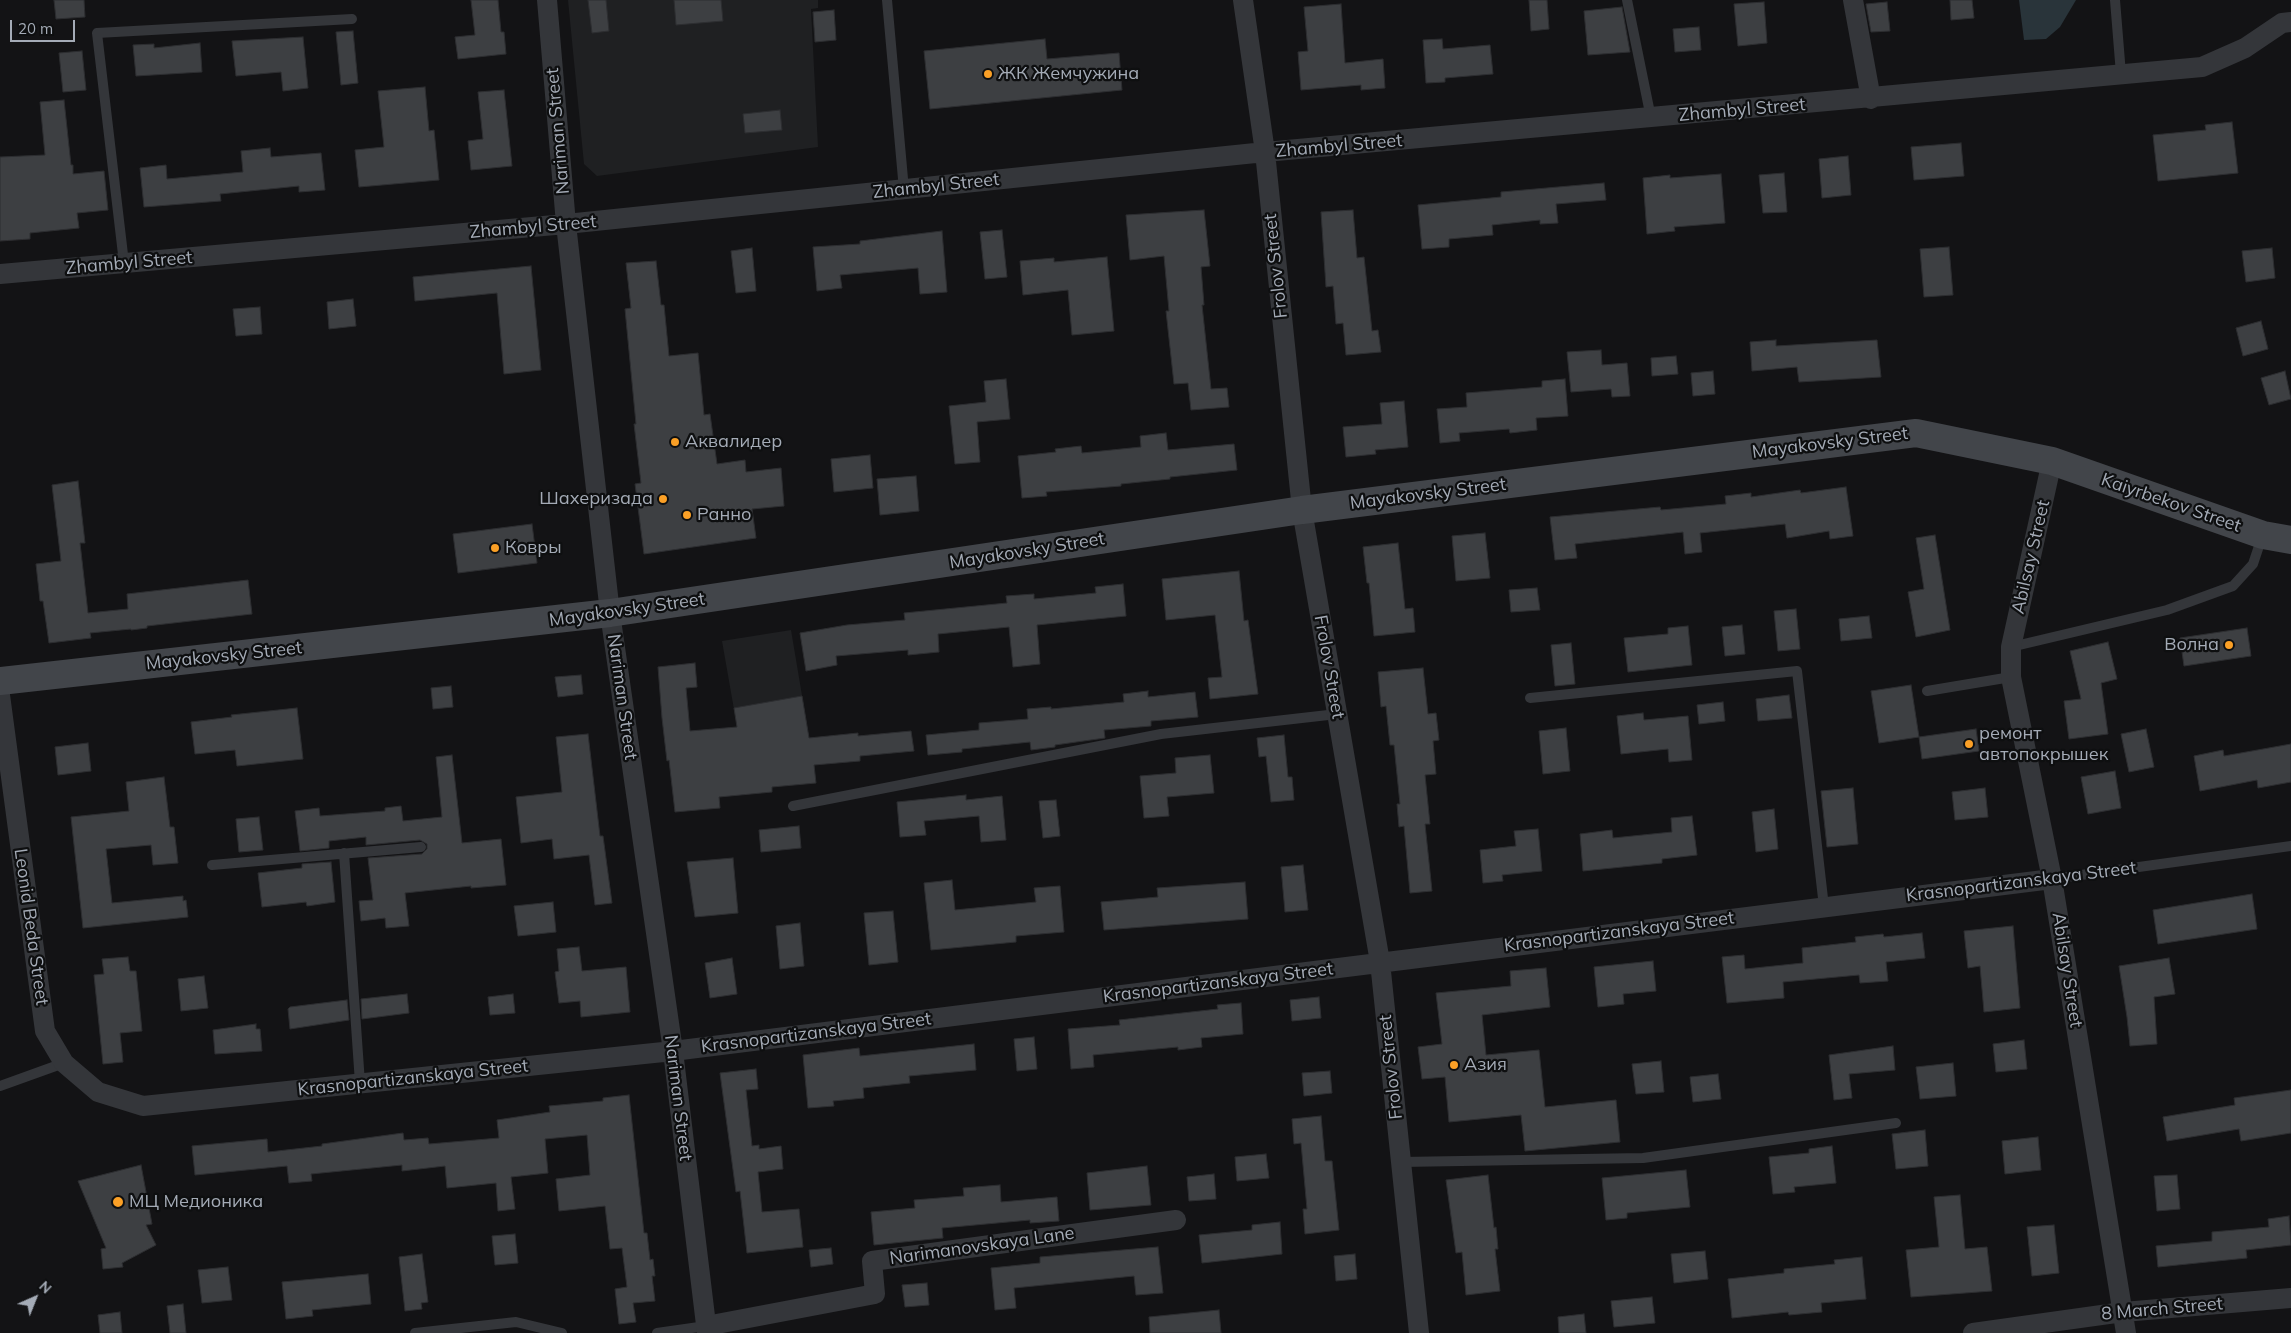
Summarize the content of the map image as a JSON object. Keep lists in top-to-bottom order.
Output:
{
  "streets": {
    "main road": ["Mayakovsky Street", "Kaiyrbekov Street"],
    "street": [
      "Zhambyl Street",
      "Nariman Street",
      "Frolov Street",
      "Abilsay Street",
      "Krasnopartizanskaya Street",
      "Leonid Beda Street",
      "Narimanovskaya Lane",
      "8 March Street"
    ]
  },
  "crossings": [
    ["Zhambyl Street", "Nariman Street"],
    ["Zhambyl Street", "Frolov Street"],
    ["Nariman Street", "Mayakovsky Street"],
    ["Nariman Street", "Krasnopartizanskaya Street"],
    ["Nariman Street", "Narimanovskaya Lane"],
    ["Frolov Street", "Mayakovsky Street"],
    ["Frolov Street", "Krasnopartizanskaya Street"],
    ["Mayakovsky Street", "Kaiyrbekov Street"],
    ["Mayakovsky Street", "Abilsay Street"],
    ["Kaiyrbekov Street", "Abilsay Street"],
    ["Abilsay Street", "Krasnopartizanskaya Street"],
    ["Abilsay Street", "8 March Street"],
    ["Krasnopartizanskaya Street", "Leonid Beda Street"]
  ],
  "places": [
    "ЖК Жемчужина",
    "Аквалидер",
    "Шахеризада",
    "Ранно",
    "Ковры",
    "Волна",
    "ремонт автопокрышек",
    "Азия",
    "МЦ Медионика"
  ],
  "scale_bar": "20 m",
  "north": "top right"
}
